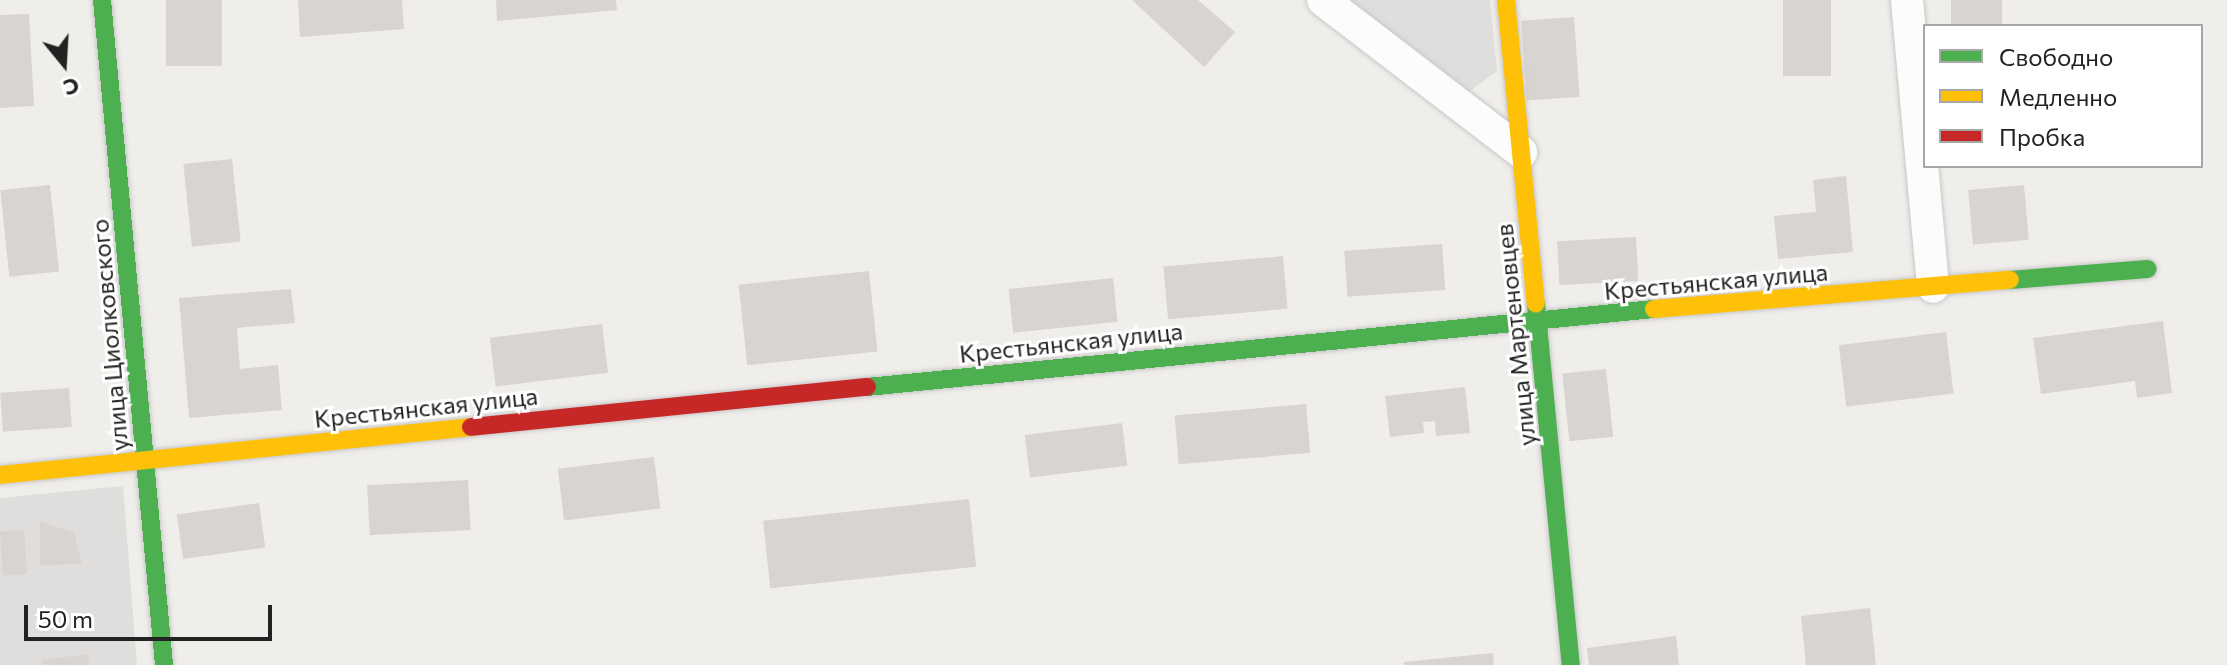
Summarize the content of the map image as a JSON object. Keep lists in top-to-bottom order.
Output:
{
  "streets": {
    "street": ["Крестьянская улица", "улица Циолковского", "улица Мартеновцев"]
  },
  "crossings": [
    ["Крестьянская улица", "улица Циолковского"],
    ["Крестьянская улица", "улица Мартеновцев"]
  ],
  "legend": ["Свободно", "Медленно", "Пробка"],
  "scale_bar": "50 m",
  "north": "bottom"
}
